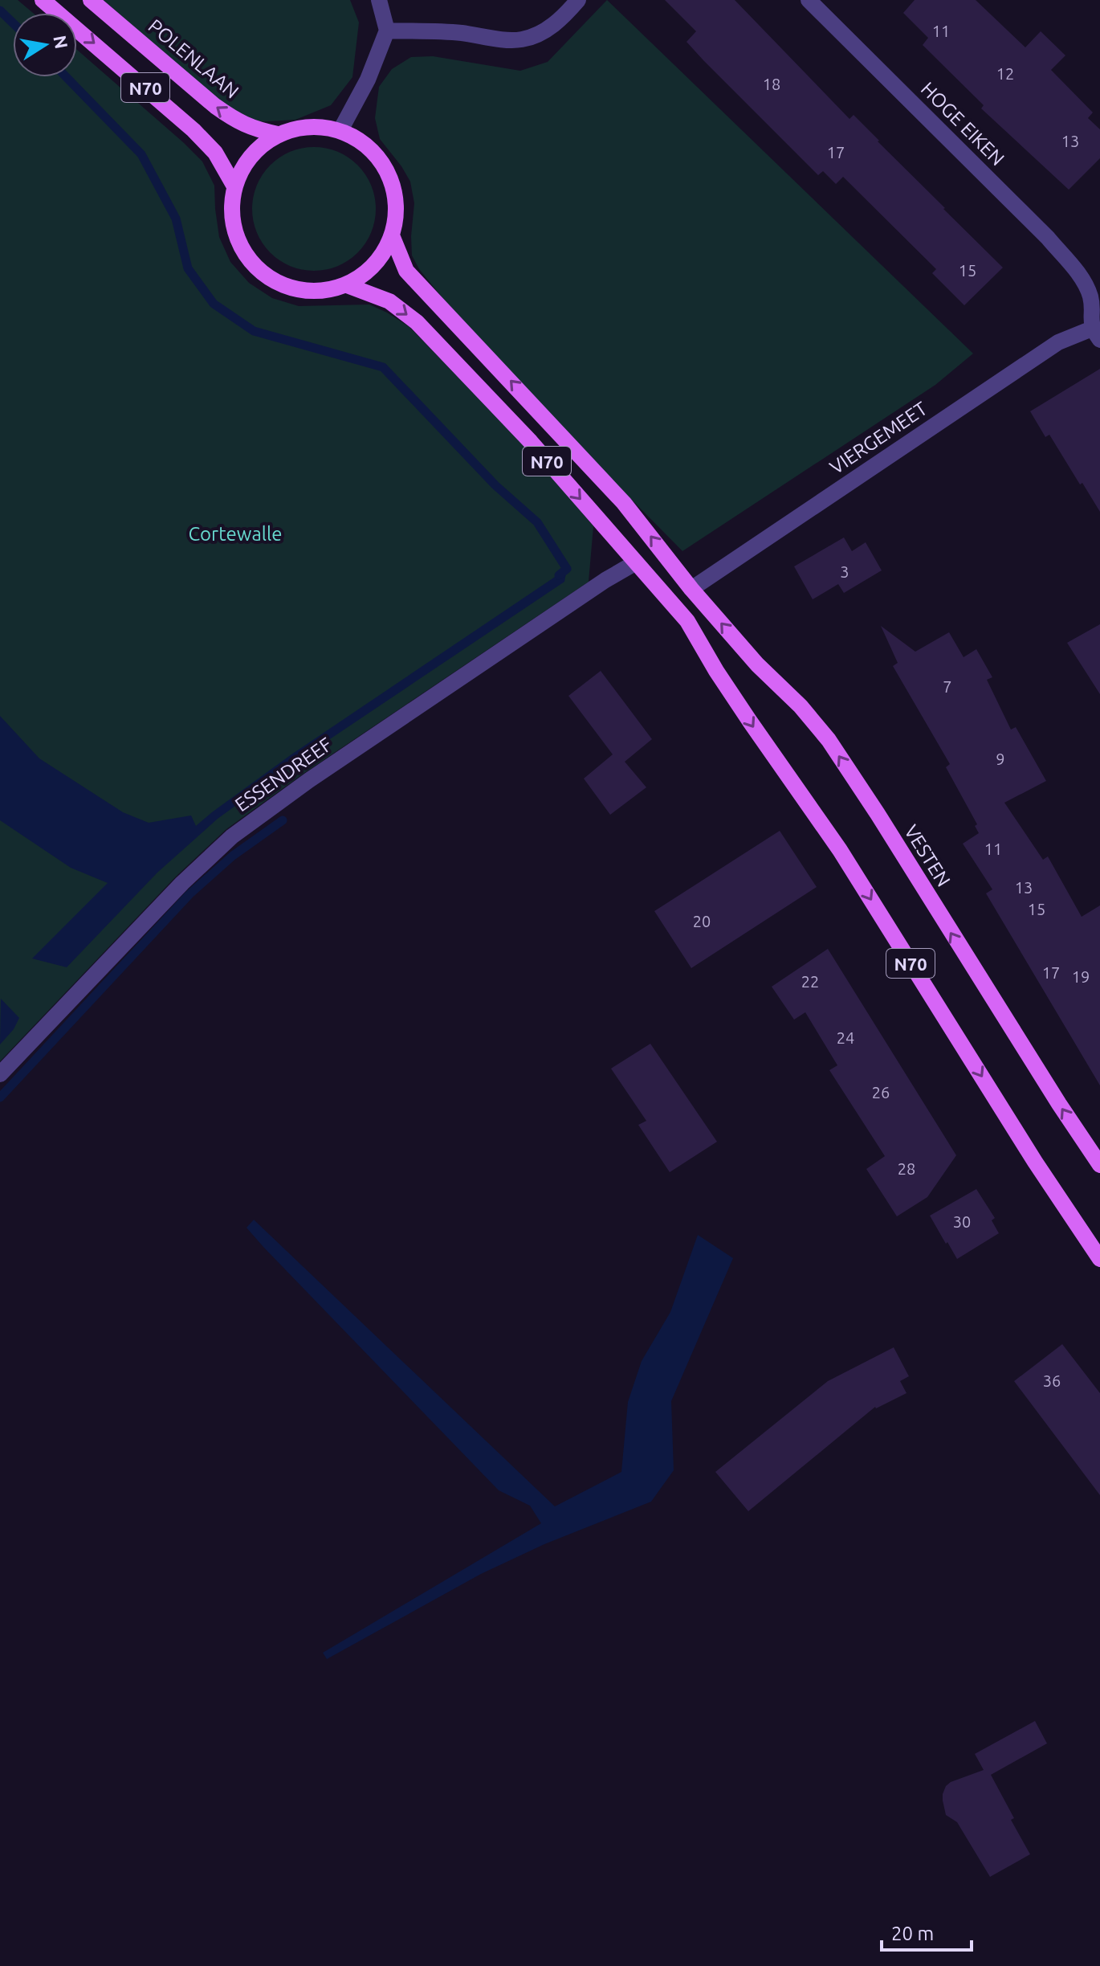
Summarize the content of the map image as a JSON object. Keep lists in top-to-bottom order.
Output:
{
  "streets": {
    "main road": ["POLENLAAN", "N70", "VESTEN"],
    "street": ["HOGE EIKEN", "VIERGEMEET", "ESSENDREEF"]
  },
  "crossings": [
    ["POLENLAAN", "N70"],
    ["N70", "VIERGEMEET"],
    ["N70", "ESSENDREEF"],
    ["N70", "VESTEN"],
    ["HOGE EIKEN", "VIERGEMEET"],
    ["VIERGEMEET", "VESTEN"]
  ],
  "parks": ["Cortewalle"],
  "house_numbers": [
    "11",
    "12",
    "18",
    "13",
    "17",
    "15",
    "3",
    "7",
    "9",
    "11",
    "13",
    "15",
    "20",
    "17",
    "19",
    "22",
    "24",
    "26",
    "28",
    "30",
    "36"
  ],
  "scale_bar": "20 m",
  "north": "right"
}
